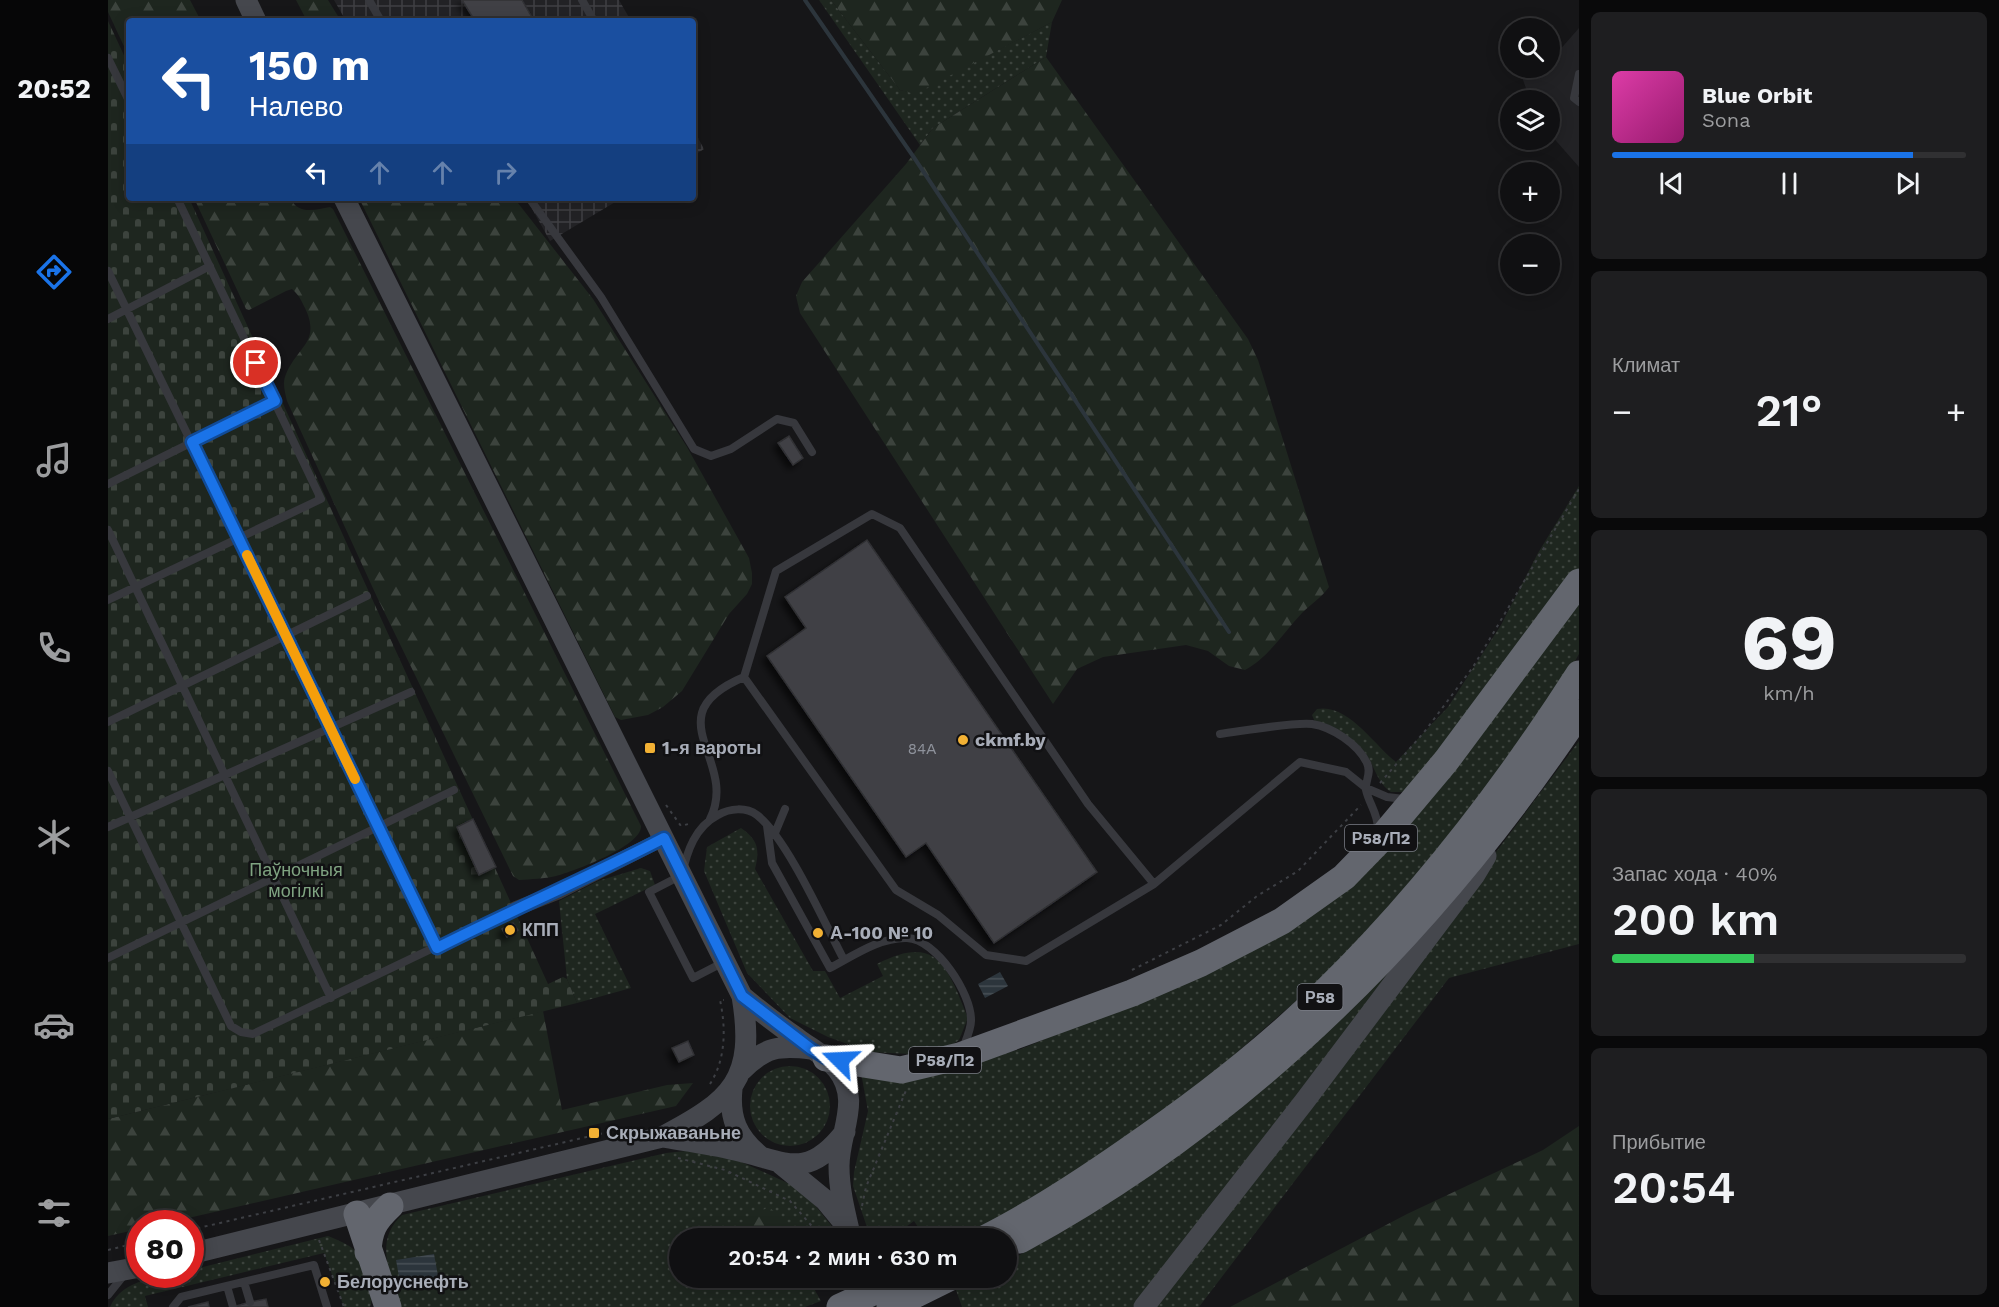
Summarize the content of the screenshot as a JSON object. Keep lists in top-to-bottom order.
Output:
{
  "streets": {
    "highway": ["Р58/П2", "Р58"]
  },
  "parks": ["Паўночныя могілкі"],
  "places": {
    "other": [
      "ckmf.by",
      "КПП",
      "А-100 № 10",
      "Белоруснефть"
    ],
    "transit": ["1-я вароты", "Скрыжаваньне"]
  },
  "house_numbers": ["84А"],
  "page": {
    "tabs": "20:52",
    "map_buttons": ["+", "−"],
    "turn": ["150 m", "Налево"],
    "song": ["Blue Orbit", "Sona"],
    "tile": [
      "Климат",
      ["69", "km/h"],
      ["Запас хода · 40%", "200 km"],
      ["Прибытие", "20:54"]
    ],
    "heat": ["−", "21°", "+"],
    "limit": "80",
    "trip": "20:54 · 2 мин · 630 m"
  }
}
